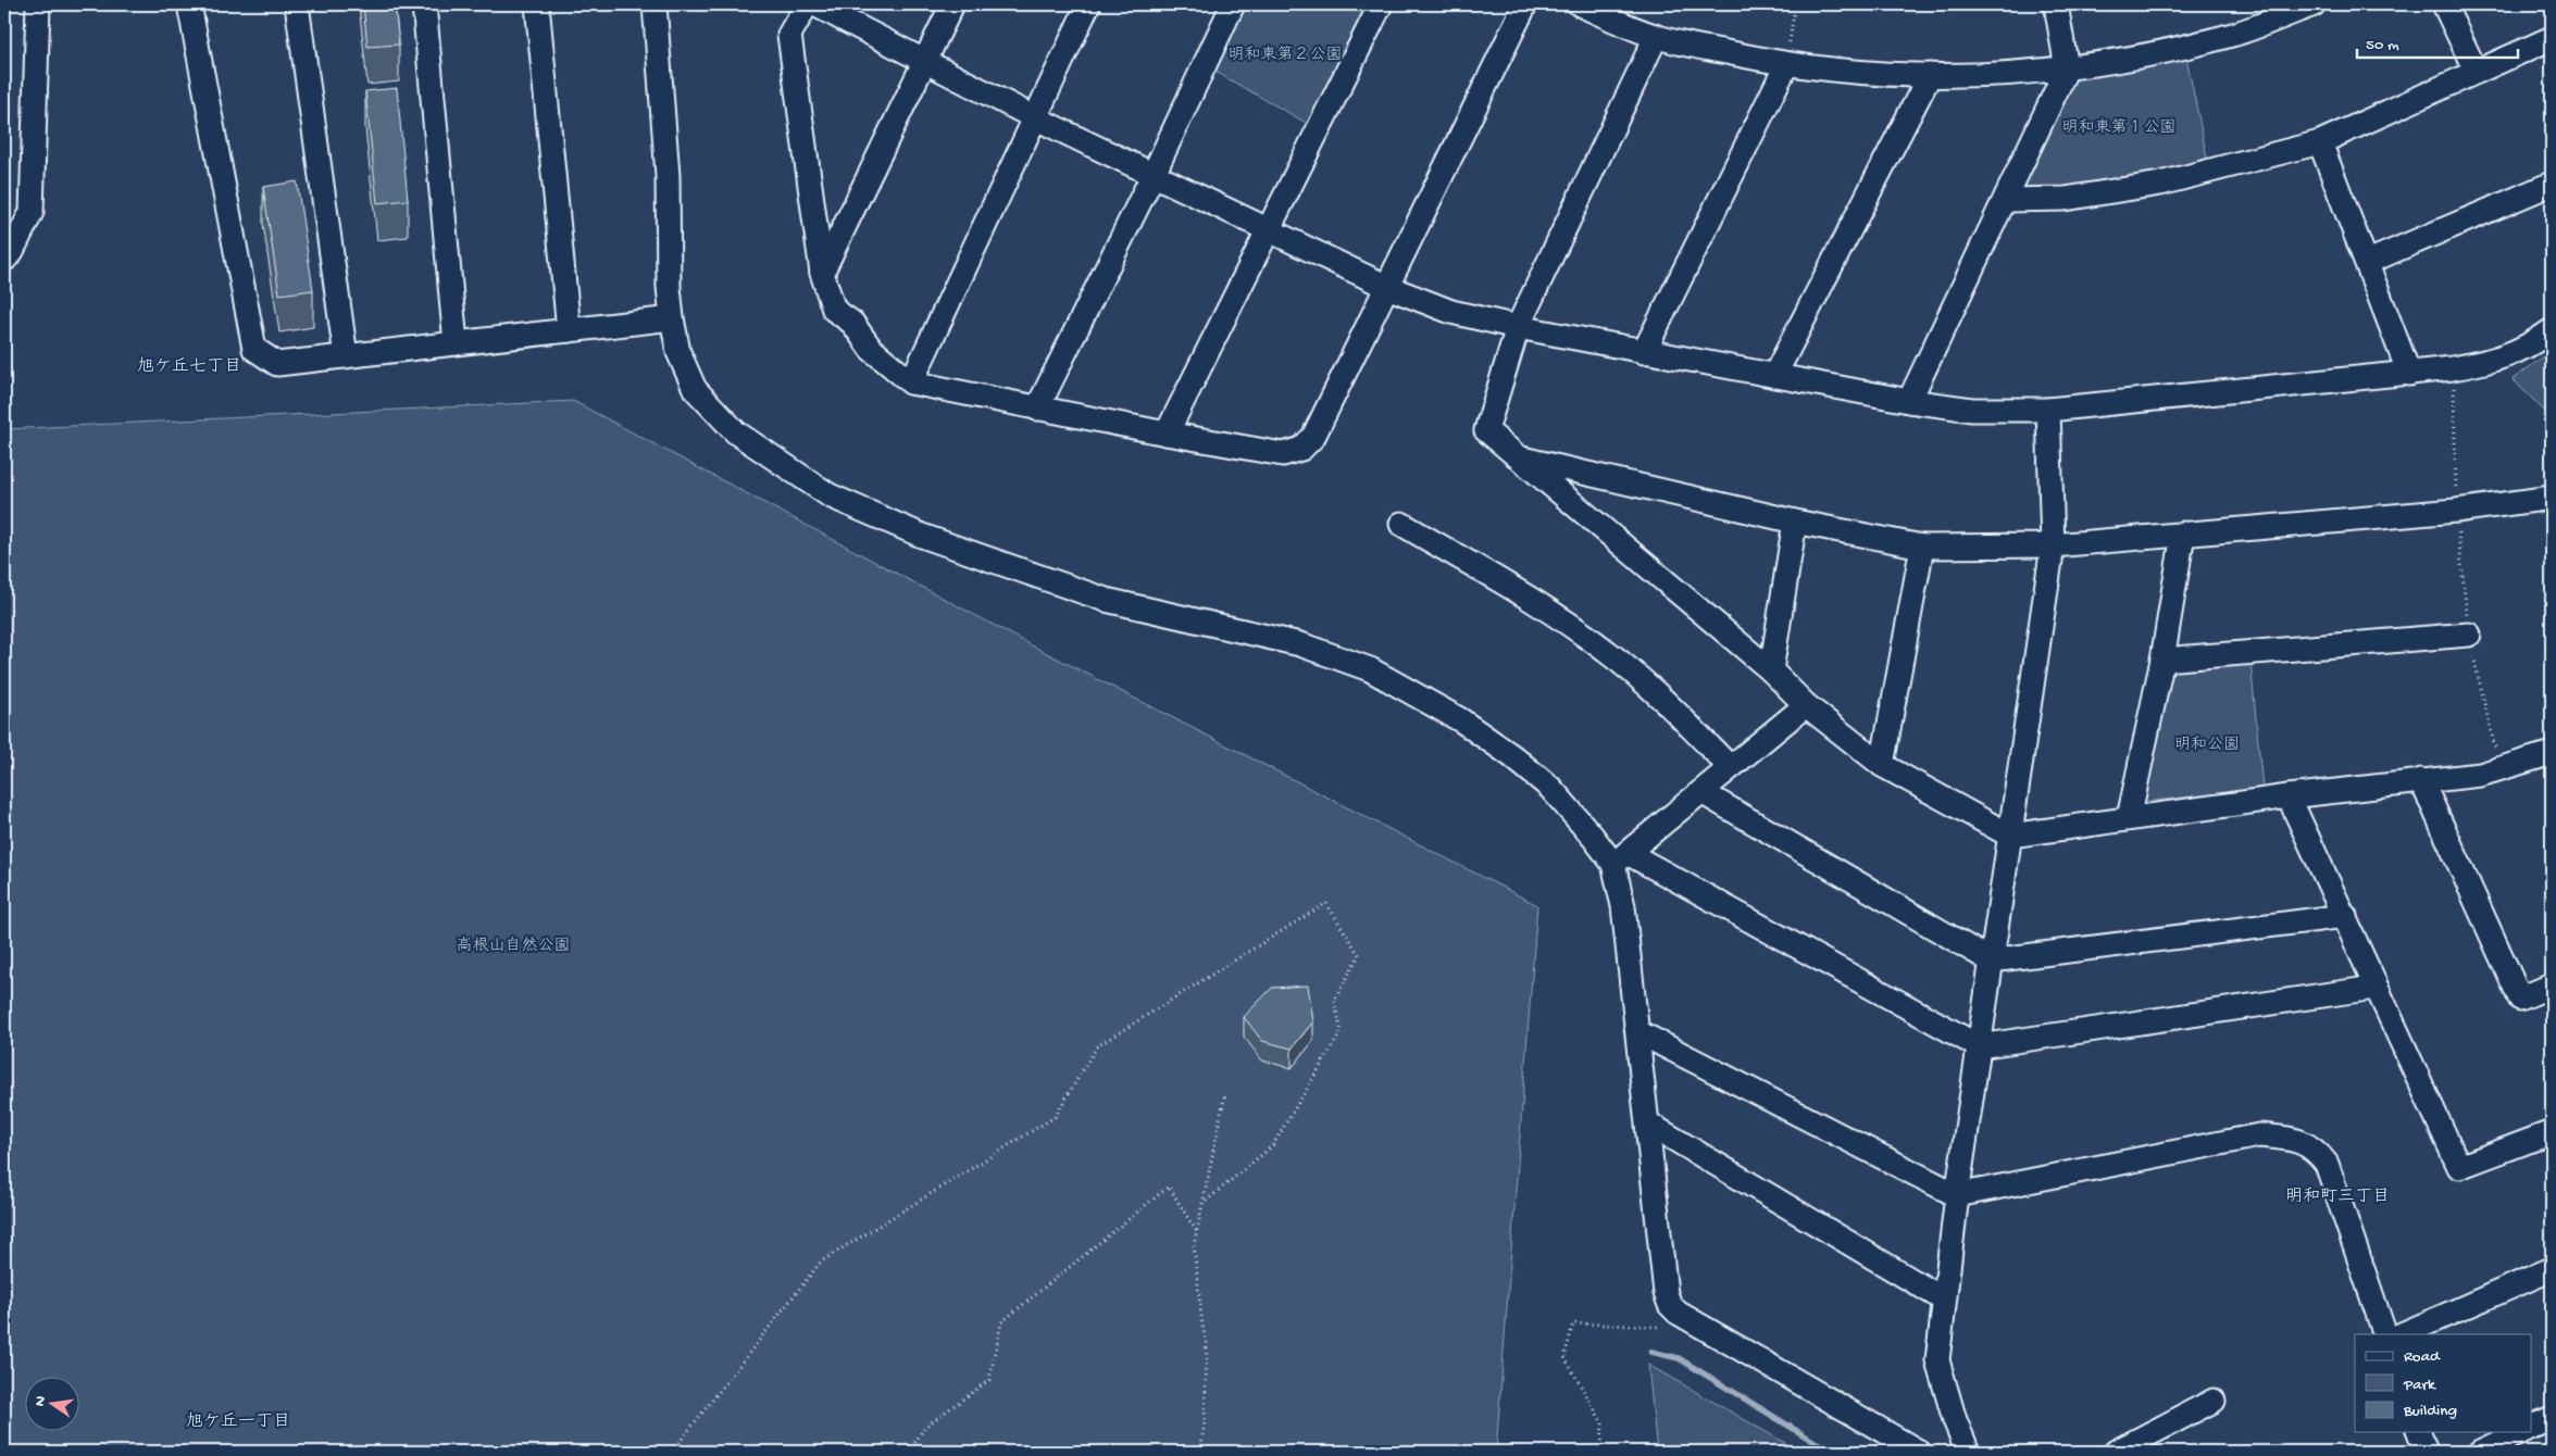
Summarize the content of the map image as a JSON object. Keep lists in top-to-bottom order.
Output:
{
  "districts": ["旭ケ丘七丁目", "明和町三丁目", "旭ケ丘一丁目"],
  "parks": [
    "明和東第２公園",
    "明和東第１公園",
    "明和公園",
    "高根山自然公園"
  ],
  "legend": ["Road", "Park", "Building"],
  "scale_bar": "50 m",
  "north": "left"
}
